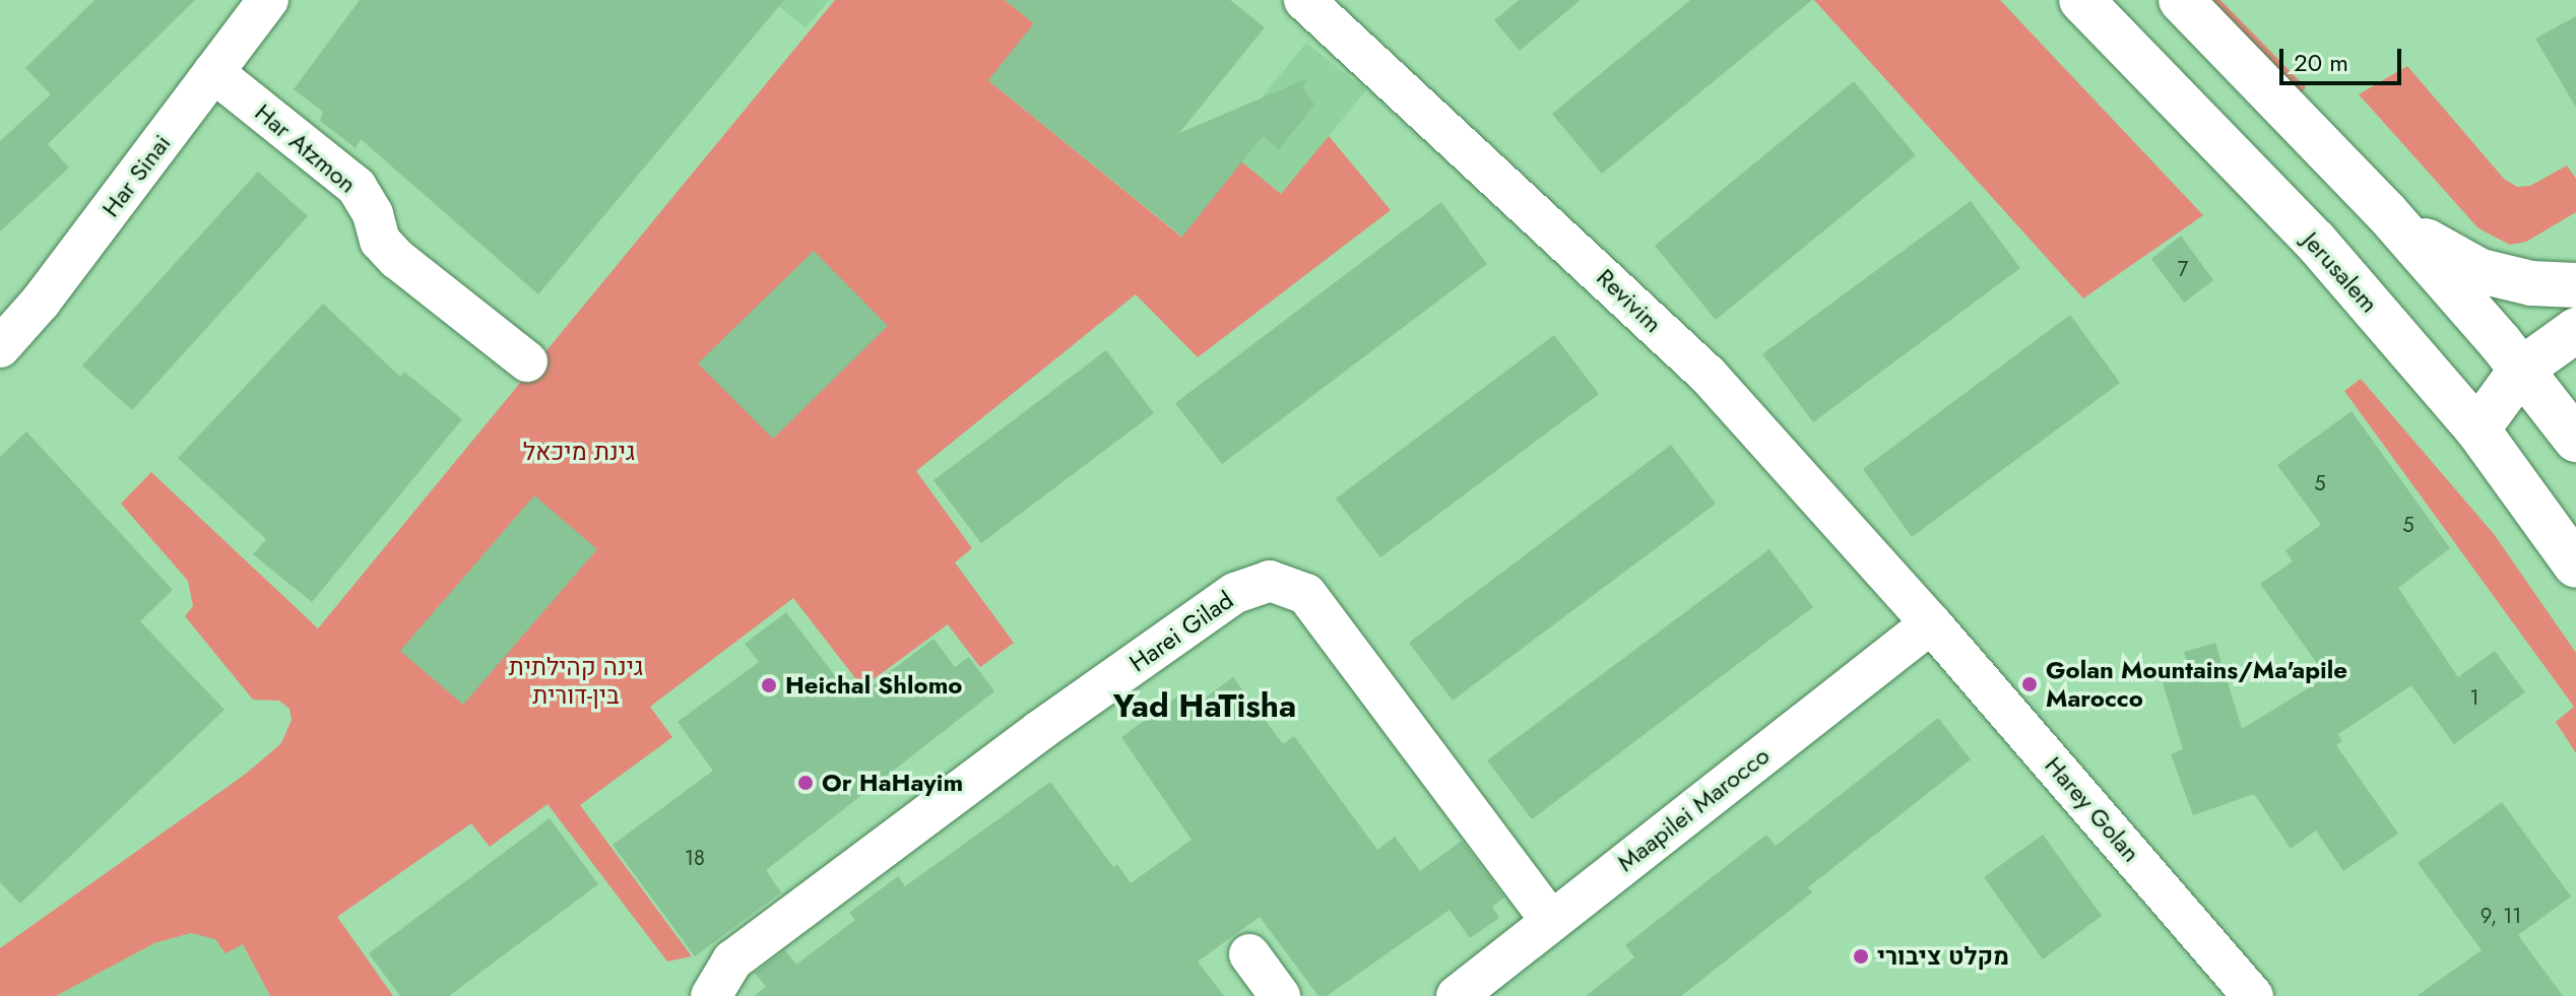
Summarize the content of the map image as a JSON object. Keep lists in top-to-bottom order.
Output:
{
  "streets": {
    "main road": ["Jerusalem"],
    "street": [
      "Har Atzmon",
      "Har Sinai",
      "Revivim",
      "Harei Gilad",
      "Maapilei Marocco",
      "Harey Golan"
    ]
  },
  "crossings": [
    ["Har Atzmon", "Har Sinai"],
    ["Revivim", "Maapilei Marocco"],
    ["Revivim", "Harey Golan"],
    ["Harei Gilad", "Maapilei Marocco"],
    ["Maapilei Marocco", "Harey Golan"]
  ],
  "districts": ["Yad HaTisha"],
  "parks": ["גינת מיכאל", "גינה קהילתית בין-דורית"],
  "places": [
    "Golan Mountains/Ma'apile Marocco",
    "Heichal Shlomo",
    "Or HaHayim",
    "מקלט ציבורי"
  ],
  "house_numbers": [
    "7",
    "5",
    "5",
    "1",
    "18",
    "9, 11"
  ],
  "scale_bar": "20 m"
}
